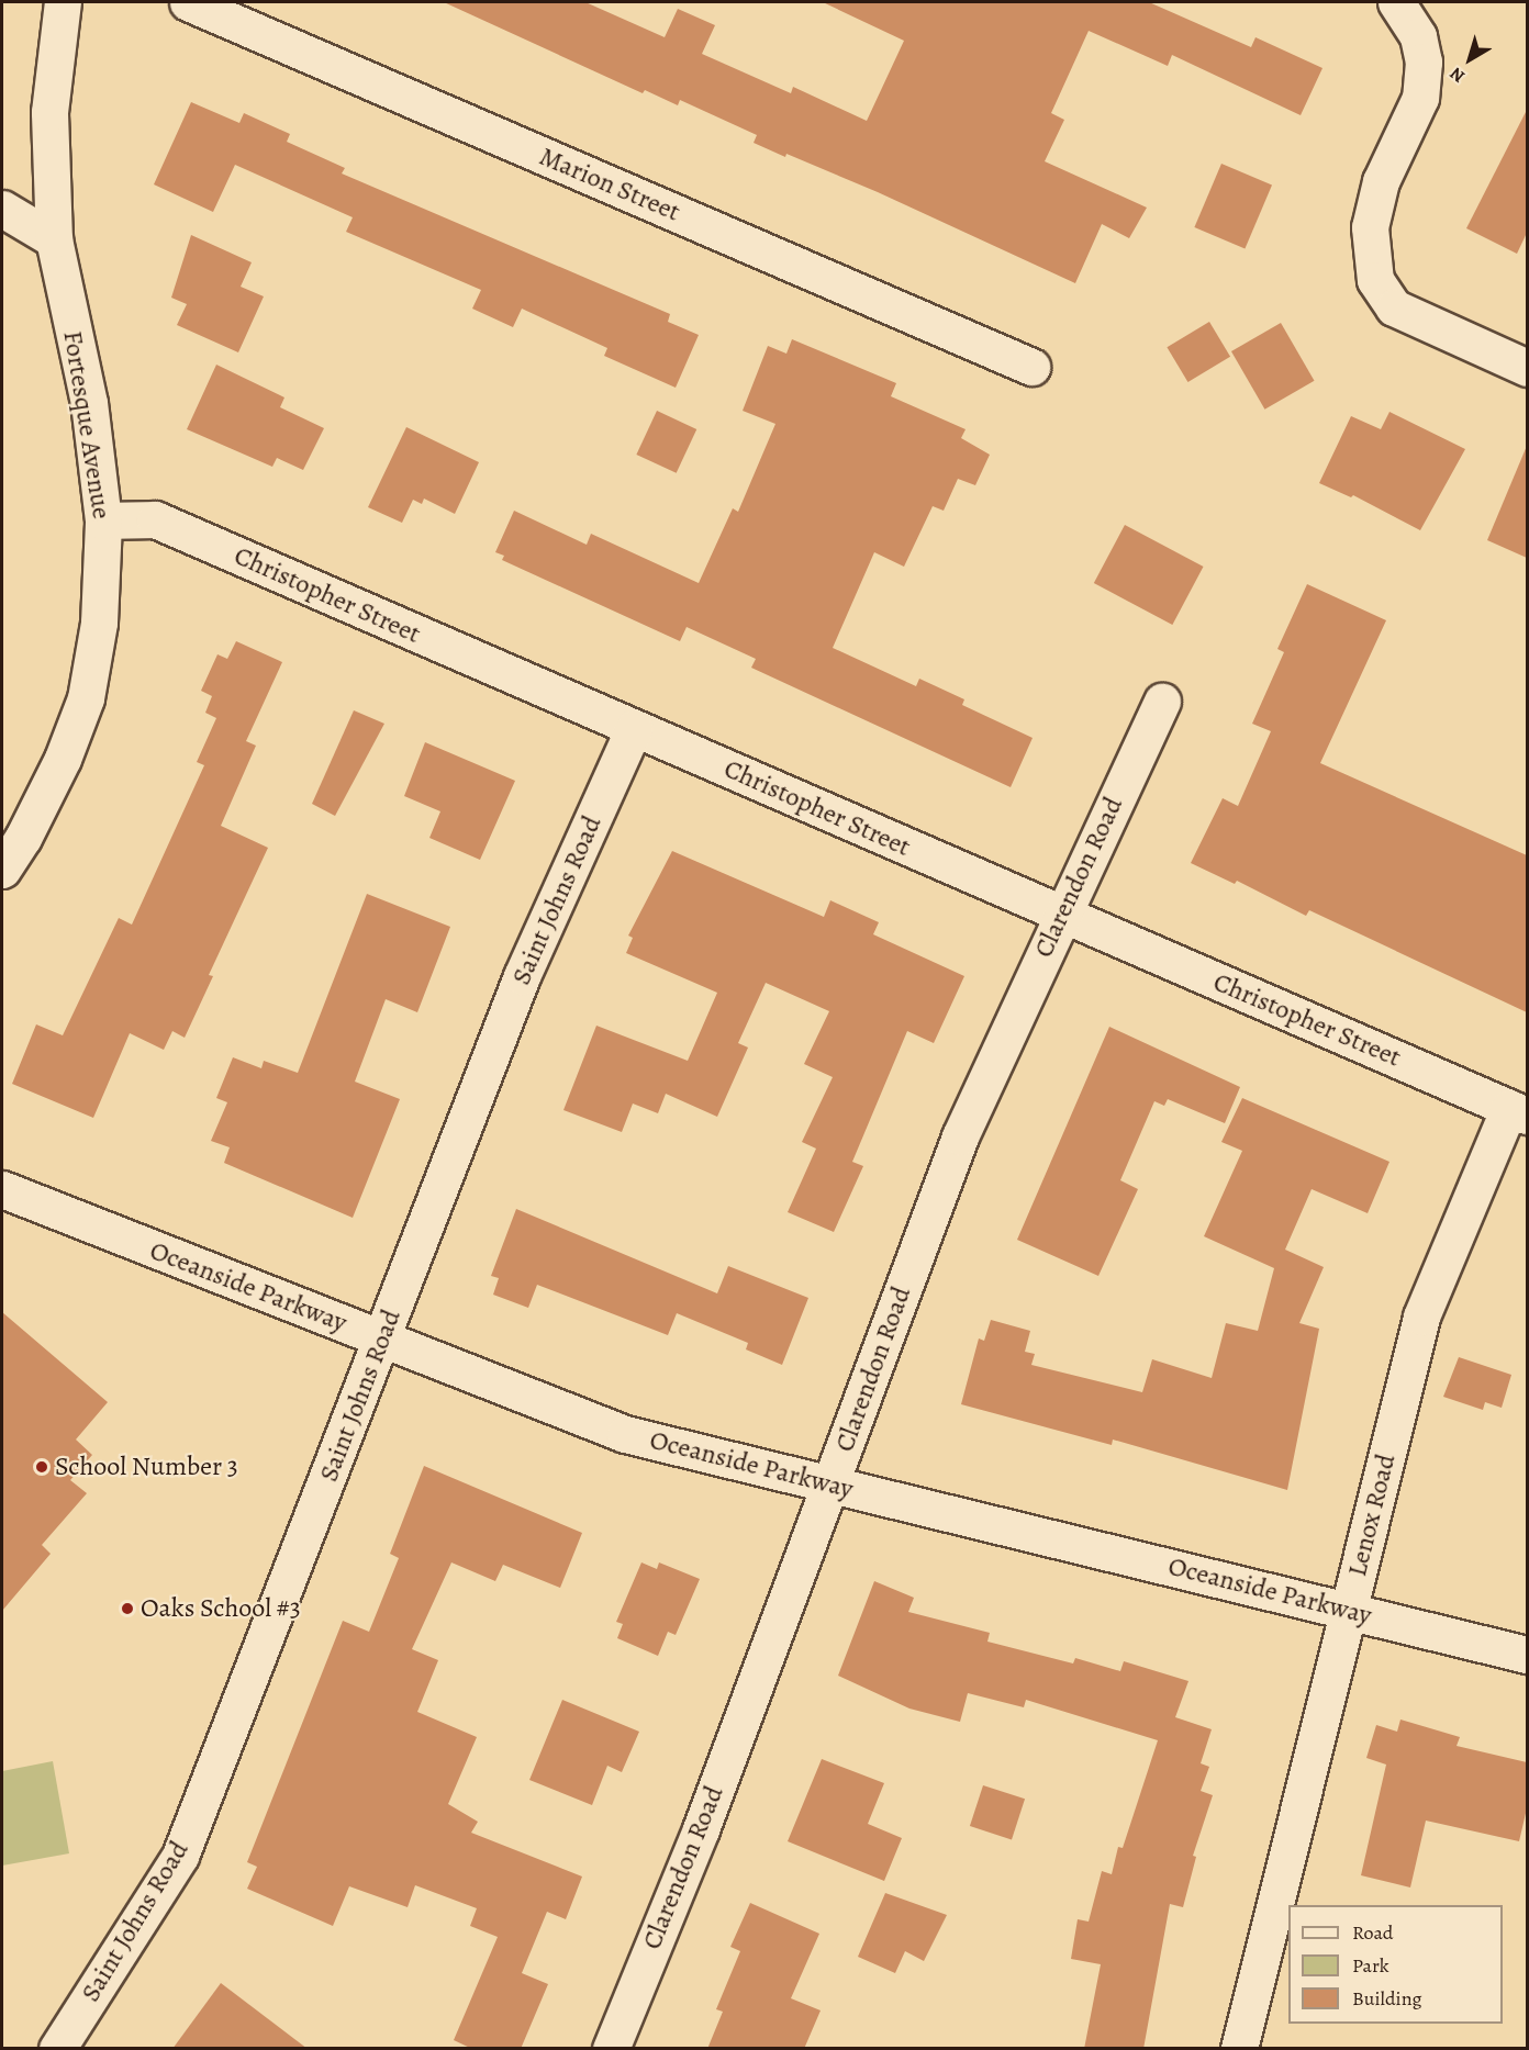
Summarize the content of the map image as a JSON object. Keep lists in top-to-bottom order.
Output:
{
  "streets": {
    "street": [
      "Marion Street",
      "Fortesque Avenue",
      "Christopher Street",
      "Clarendon Road",
      "Saint Johns Road",
      "Oceanside Parkway",
      "Lenox Road"
    ]
  },
  "crossings": [
    ["Fortesque Avenue", "Christopher Street"],
    ["Christopher Street", "Clarendon Road"],
    ["Christopher Street", "Saint Johns Road"],
    ["Christopher Street", "Lenox Road"],
    ["Clarendon Road", "Oceanside Parkway"],
    ["Saint Johns Road", "Oceanside Parkway"],
    ["Oceanside Parkway", "Lenox Road"]
  ],
  "places": ["School Number 3", "Oaks School #3"],
  "legend": ["Road", "Park", "Building"],
  "north": "bottom left"
}
